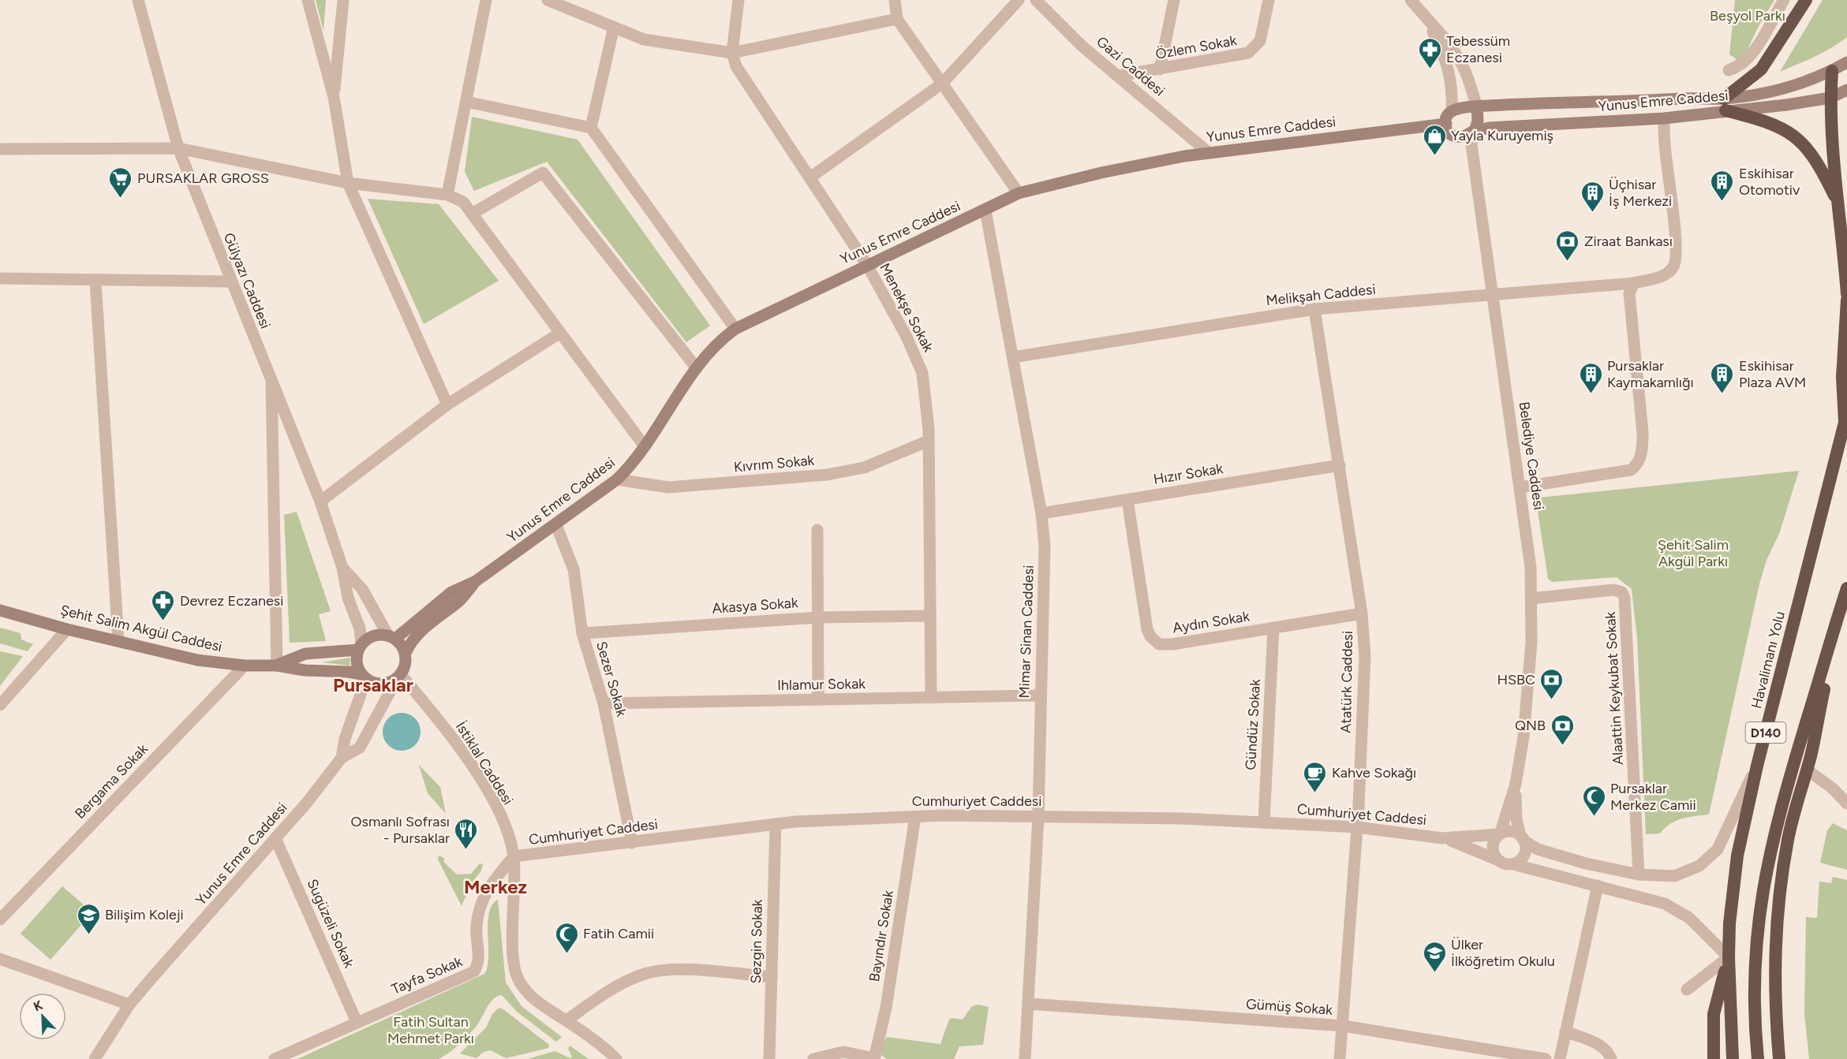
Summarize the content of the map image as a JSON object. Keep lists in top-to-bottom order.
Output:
{
  "streets": {
    "highway": ["Havalimanı Yolu", "D140"],
    "main road": ["Yunus Emre Caddesi", "Şehit Salim Akgül Caddesi"],
    "street": [
      "Özlem Sokak",
      "Gazi Caddesi",
      "Gülyazı Caddesi",
      "Melikşah Caddesi",
      "Menekşe Sokak",
      "Belediye Caddesi",
      "Kıvrım Sokak",
      "Hızır Sokak",
      "Akasya Sokak",
      "Aydın Sokak",
      "Mimar Sinan Caddesi",
      "Sezer Sokak",
      "Atatürk Caddesi",
      "Ihlamur Sokak",
      "Alaattin Keykubat Sokak",
      "Gündüz Sokak",
      "İstiklal Caddesi",
      "Bergama Sokak",
      "Cumhuriyet Caddesi",
      "Sugüzeli Sokak",
      "Bayındır Sokak",
      "Sezgin Sokak",
      "Tayfa Sokak",
      "Gümüş Sokak"
    ]
  },
  "crossings": [
    ["Özlem Sokak", "Gazi Caddesi"],
    ["Gazi Caddesi", "Yunus Emre Caddesi"],
    ["Yunus Emre Caddesi", "Melikşah Caddesi"],
    ["Yunus Emre Caddesi", "Menekşe Sokak"],
    ["Yunus Emre Caddesi", "Belediye Caddesi"],
    ["Yunus Emre Caddesi", "Kıvrım Sokak"],
    ["Yunus Emre Caddesi", "Mimar Sinan Caddesi"],
    ["Yunus Emre Caddesi", "Sezer Sokak"],
    ["Yunus Emre Caddesi", "Sugüzeli Sokak"],
    ["Gülyazı Caddesi", "İstiklal Caddesi"],
    ["Melikşah Caddesi", "Belediye Caddesi"],
    ["Melikşah Caddesi", "Mimar Sinan Caddesi"],
    ["Melikşah Caddesi", "Atatürk Caddesi"],
    ["Menekşe Sokak", "Kıvrım Sokak"],
    ["Menekşe Sokak", "Akasya Sokak"],
    ["Menekşe Sokak", "Ihlamur Sokak"],
    ["Belediye Caddesi", "Alaattin Keykubat Sokak"],
    ["Hızır Sokak", "Aydın Sokak"],
    ["Hızır Sokak", "Mimar Sinan Caddesi"],
    ["Hızır Sokak", "Atatürk Caddesi"],
    ["Akasya Sokak", "Sezer Sokak"],
    ["Aydın Sokak", "Atatürk Caddesi"],
    ["Aydın Sokak", "Gündüz Sokak"],
    ["Şehit Salim Akgül Caddesi", "Bergama Sokak"],
    ["Mimar Sinan Caddesi", "Ihlamur Sokak"],
    ["Mimar Sinan Caddesi", "Cumhuriyet Caddesi"],
    ["Mimar Sinan Caddesi", "Gümüş Sokak"],
    ["Sezer Sokak", "Ihlamur Sokak"],
    ["Sezer Sokak", "Cumhuriyet Caddesi"],
    ["Atatürk Caddesi", "Cumhuriyet Caddesi"],
    ["Atatürk Caddesi", "Gümüş Sokak"],
    ["Gündüz Sokak", "Cumhuriyet Caddesi"],
    ["İstiklal Caddesi", "Cumhuriyet Caddesi"],
    ["İstiklal Caddesi", "Tayfa Sokak"],
    ["Cumhuriyet Caddesi", "Bayındır Sokak"],
    ["Cumhuriyet Caddesi", "Sezgin Sokak"],
    ["Cumhuriyet Caddesi", "Tayfa Sokak"],
    ["Sugüzeli Sokak", "Tayfa Sokak"]
  ],
  "districts": ["Pursaklar", "Merkez"],
  "parks": ["Beşyol Parkı", "Şehit Salim Akgül Parkı", "Fatih Sultan Mehmet Parkı"],
  "places": {
    "pharmacy": ["Tebessüm Eczanesi", "Devrez Eczanesi"],
    "shop": ["Yayla Kuruyemiş"],
    "supermarket": ["PURSAKLAR GROSS"],
    "building": [
      "Eskihisar Otomotiv",
      "Üçhisar İş Merkezi",
      "Pursaklar Kaymakamlığı",
      "Eskihisar Plaza AVM"
    ],
    "bank": ["Ziraat Bankası", "HSBC", "QNB"],
    "cafe": ["Kahve Sokağı"],
    "mosque": ["Pursaklar Merkez Camii", "Fatih Camii"],
    "restaurant": ["Osmanlı Sofrası - Pursaklar"],
    "school or university": ["Bilişim Koleji", "Ülker İlköğretim Okulu"]
  },
  "north": "top left"
}
